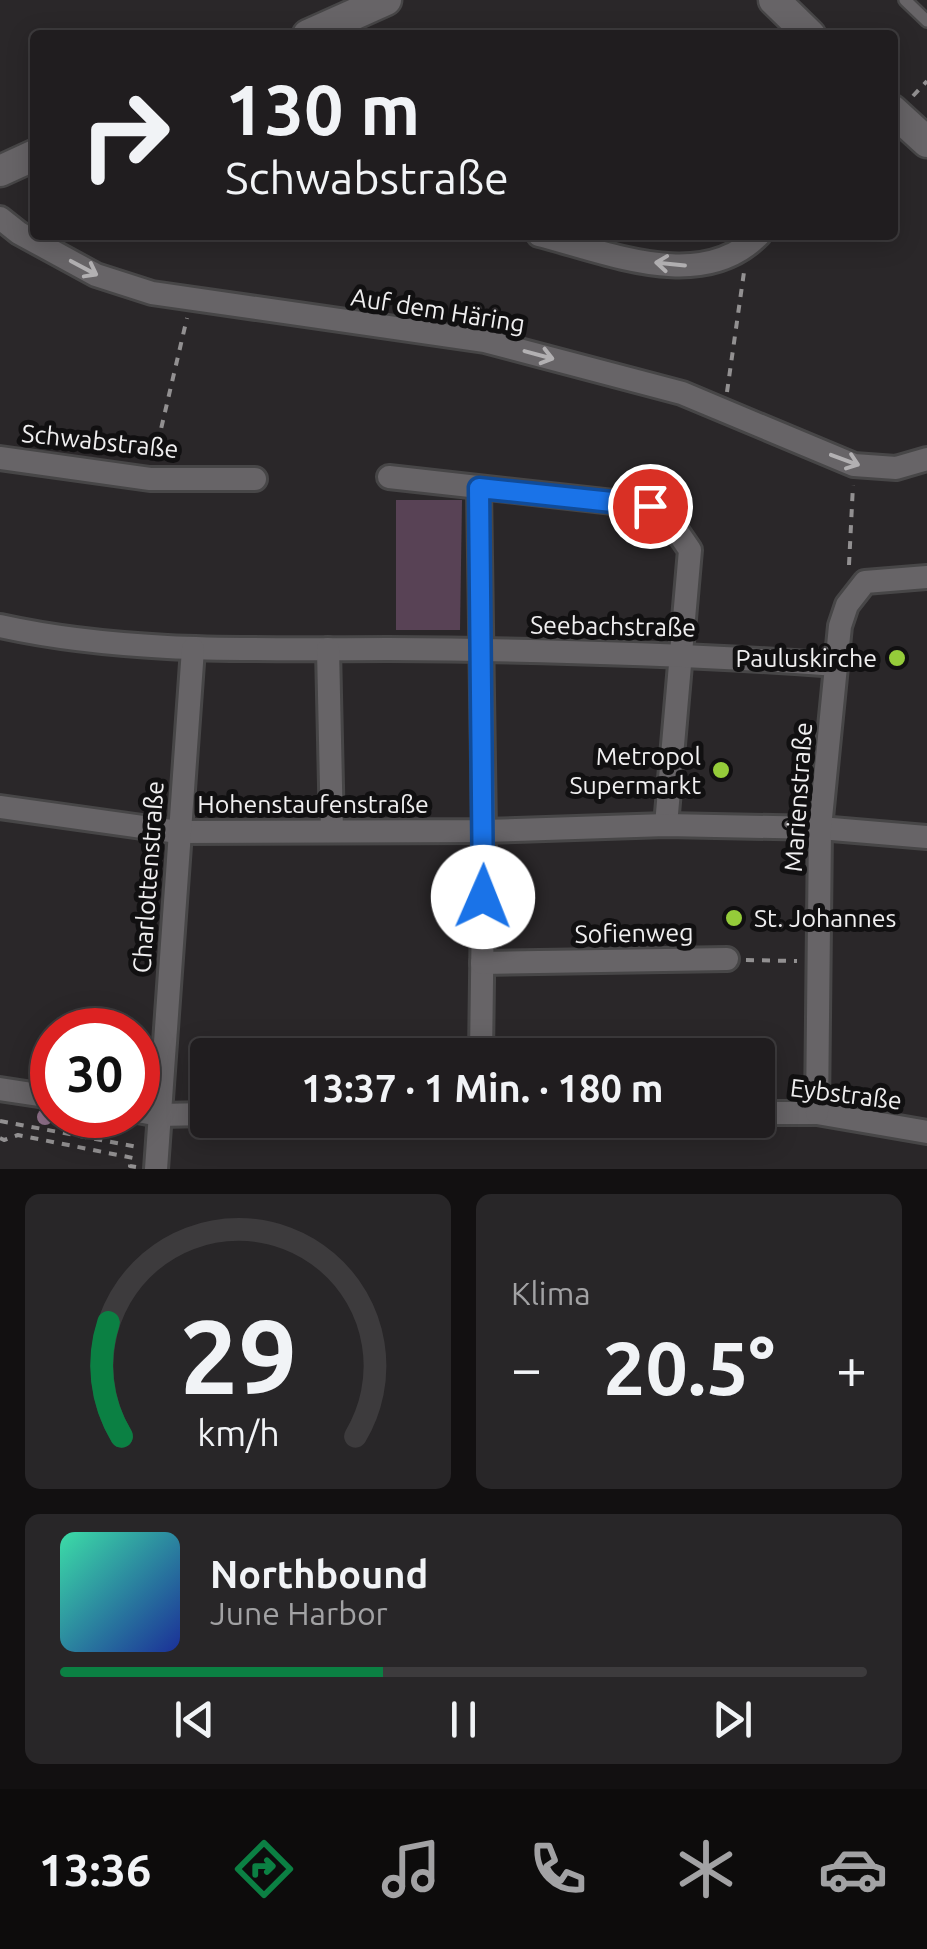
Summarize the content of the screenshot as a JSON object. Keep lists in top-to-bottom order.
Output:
{
  "streets": {
    "street": [
      "Auf dem Häring",
      "Schwabstraße",
      "Seebachstraße",
      "Marienstraße",
      "Hohenstaufenstraße",
      "Charlottenstraße",
      "Sofienweg",
      "Eybstraße"
    ]
  },
  "crossings": [
    ["Seebachstraße", "Marienstraße"],
    ["Seebachstraße", "Charlottenstraße"],
    ["Marienstraße", "Hohenstaufenstraße"],
    ["Marienstraße", "Eybstraße"],
    ["Hohenstaufenstraße", "Charlottenstraße"]
  ],
  "places": ["Pauluskirche", "Metropol Supermarkt", "St. Johannes"],
  "page": {
    "turn": ["130 m", "Schwabstraße"],
    "limit": "30",
    "trip": "13:37 · 1 Min. · 180 m",
    "tile": "Klima",
    "heat": ["−", "20.5°", "+"],
    "song": ["Northbound", "June Harbor"],
    "tabs": "13:36",
    "gauge": ["29", "km/h"]
  }
}
